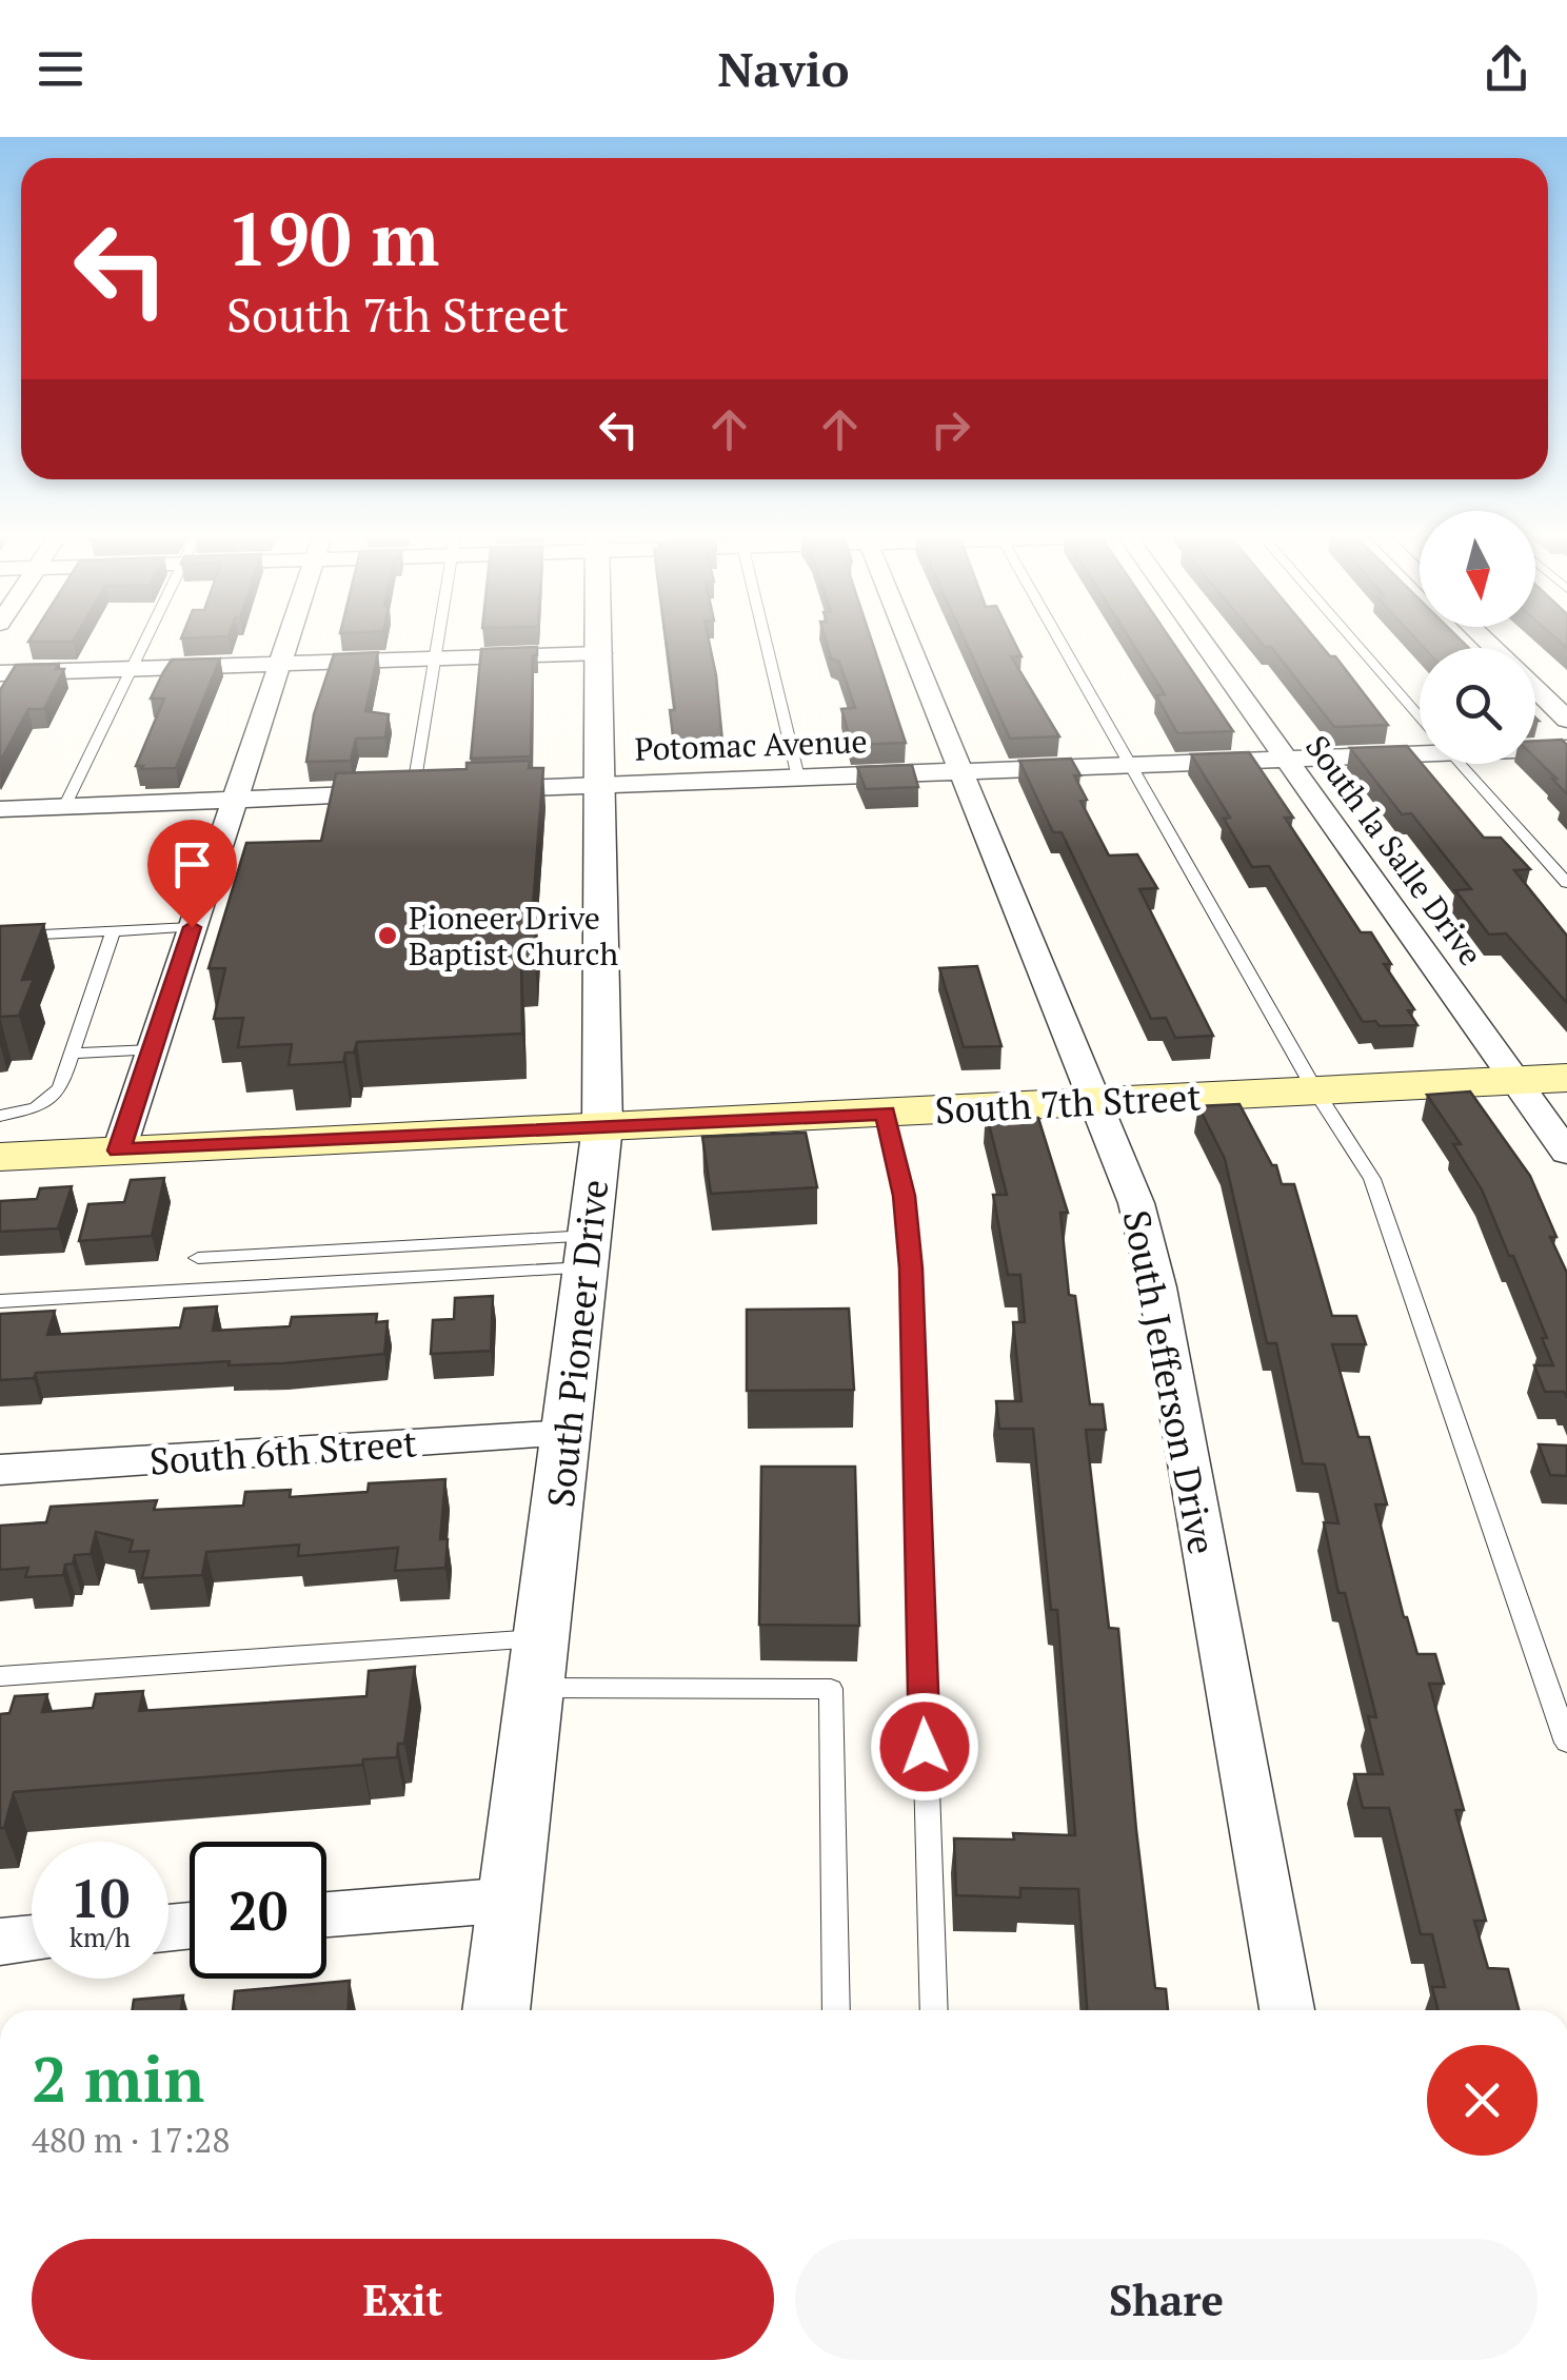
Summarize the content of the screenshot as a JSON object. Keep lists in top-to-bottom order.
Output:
{
  "streets": {
    "main road": ["South 7th Street"],
    "street": [
      "Potomac Avenue",
      "South la Salle Drive",
      "South Pioneer Drive",
      "South Jefferson Drive",
      "South 6th Street"
    ]
  },
  "crossings": [
    ["Potomac Avenue", "South la Salle Drive"],
    ["Potomac Avenue", "South Pioneer Drive"],
    ["Potomac Avenue", "South Jefferson Drive"],
    ["South la Salle Drive", "South 7th Street"],
    ["South 7th Street", "South Pioneer Drive"],
    ["South 7th Street", "South Jefferson Drive"],
    ["South Pioneer Drive", "South 6th Street"]
  ],
  "places": ["Pioneer Drive Baptist Church"],
  "north": "bottom",
  "page": {
    "header": "Navio",
    "turn": ["190 m", "South 7th Street"],
    "speed": "10 km/h",
    "limit": "20",
    "heading": ["2 min", "480 m · 17:28"],
    "buttons": ["Exit", "Share"]
  }
}
